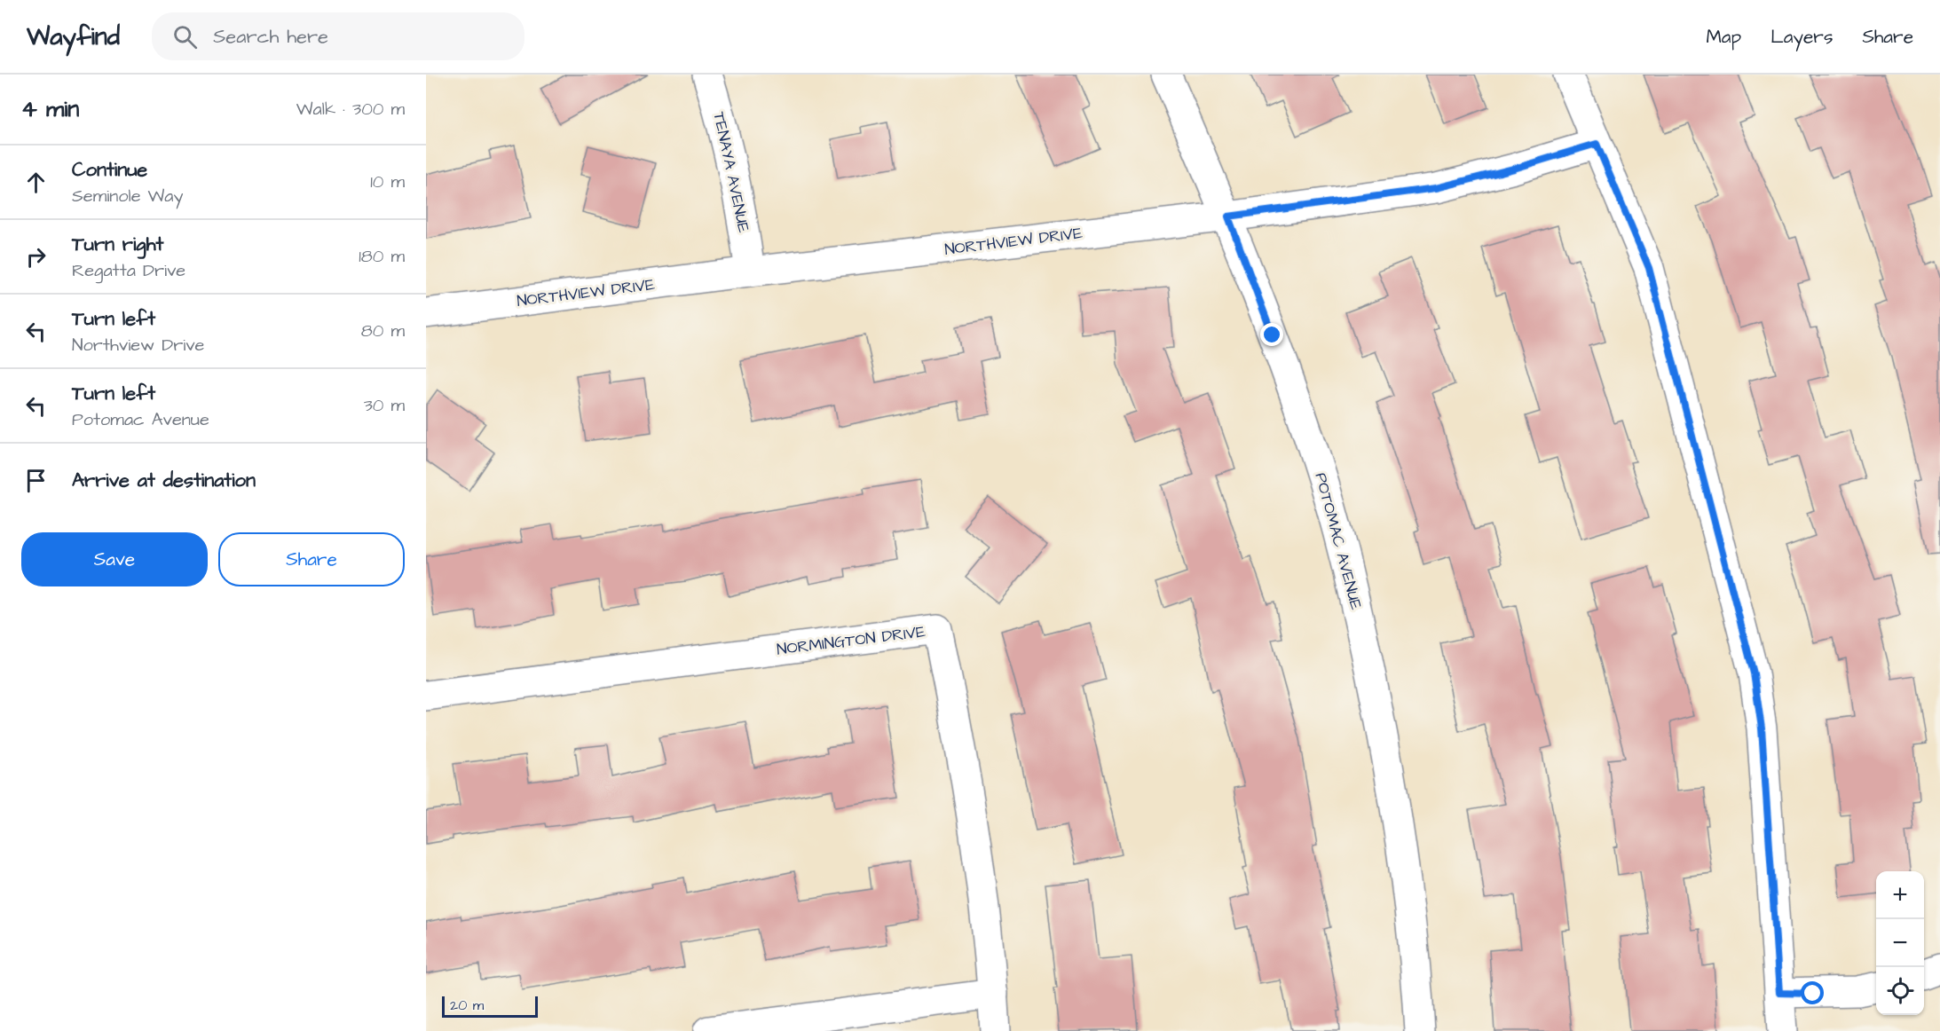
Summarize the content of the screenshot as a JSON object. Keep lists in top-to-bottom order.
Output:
{
  "streets": {
    "street": [
      "TENAYA AVENUE",
      "NORTHVIEW DRIVE",
      "POTOMAC AVENUE",
      "NORMINGTON DRIVE"
    ]
  },
  "crossings": [
    ["TENAYA AVENUE", "NORTHVIEW DRIVE"],
    ["NORTHVIEW DRIVE", "POTOMAC AVENUE"]
  ],
  "scale_bar": "20 m",
  "page": {
    "header": "Wayfind",
    "search": "Search here",
    "nav": ["Map", "Layers", "Share"],
    "heading": ["4 min", "Walk · 300 m"],
    "list": [
      ["Continue", "Seminole Way", "10 m"],
      ["Turn right", "Regatta Drive", "180 m"],
      ["Turn left", "Northview Drive", "80 m"],
      ["Turn left", "Potomac Avenue", "30 m"],
      "Arrive at destination"
    ],
    "buttons": ["Save", "Share"],
    "map_buttons": ["+", "−"],
    "scale": "20 m"
  }
}
